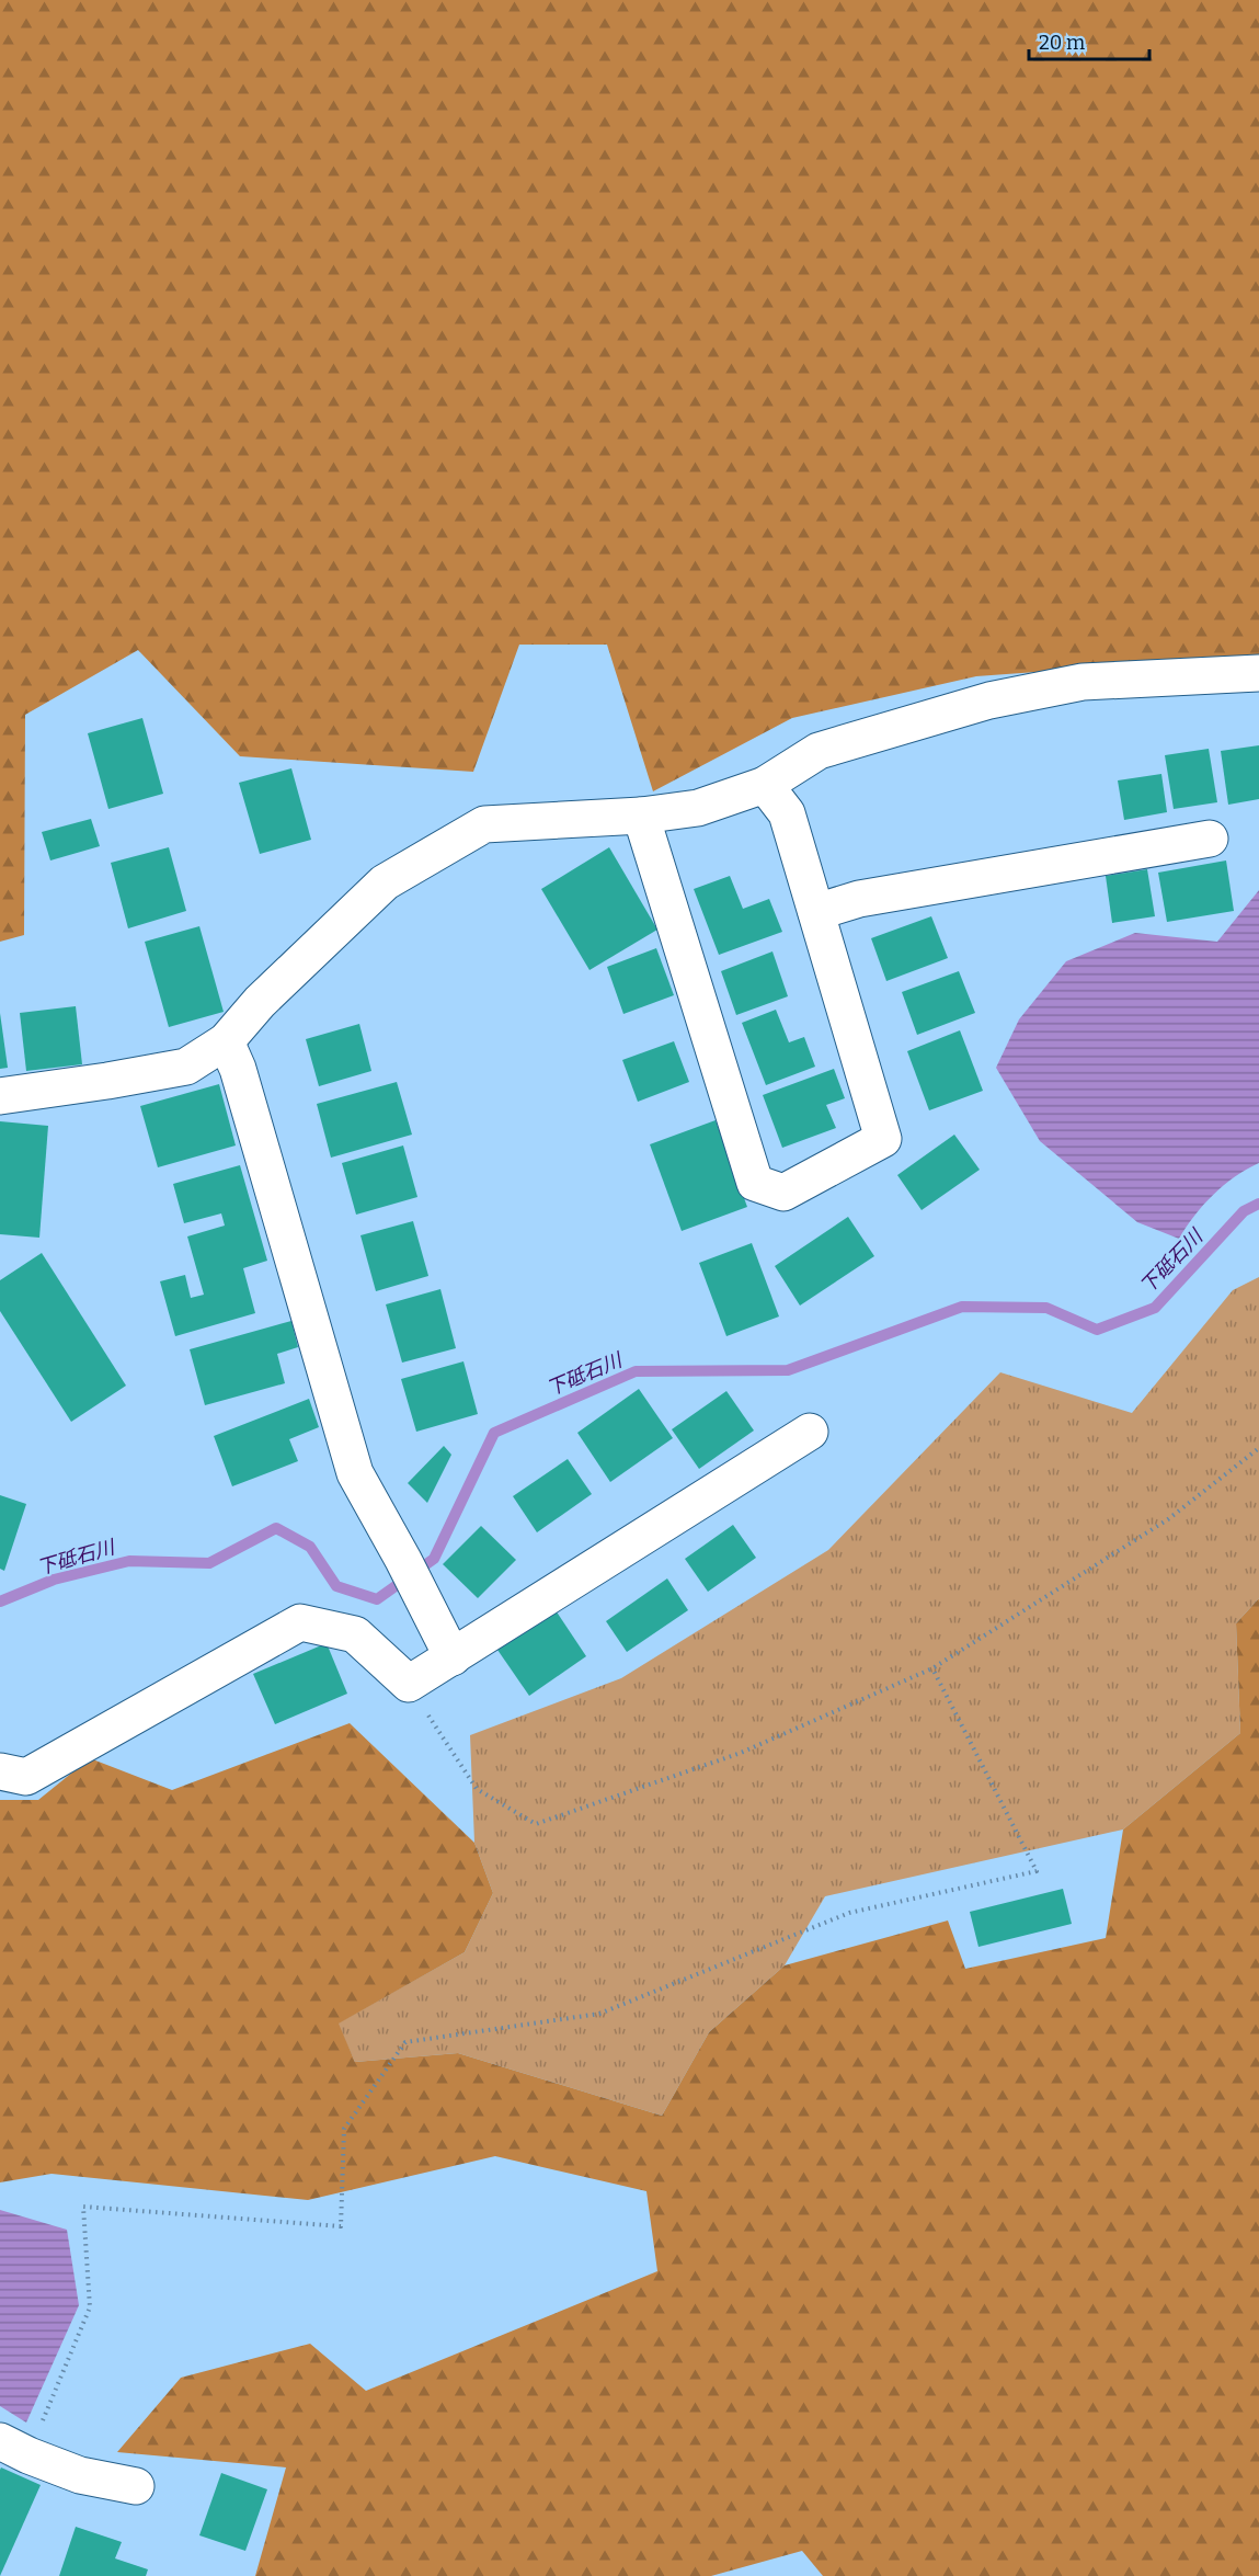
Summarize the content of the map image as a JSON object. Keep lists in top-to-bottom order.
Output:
{
  "water": ["下砥石川"],
  "scale_bar": "20 m"
}
